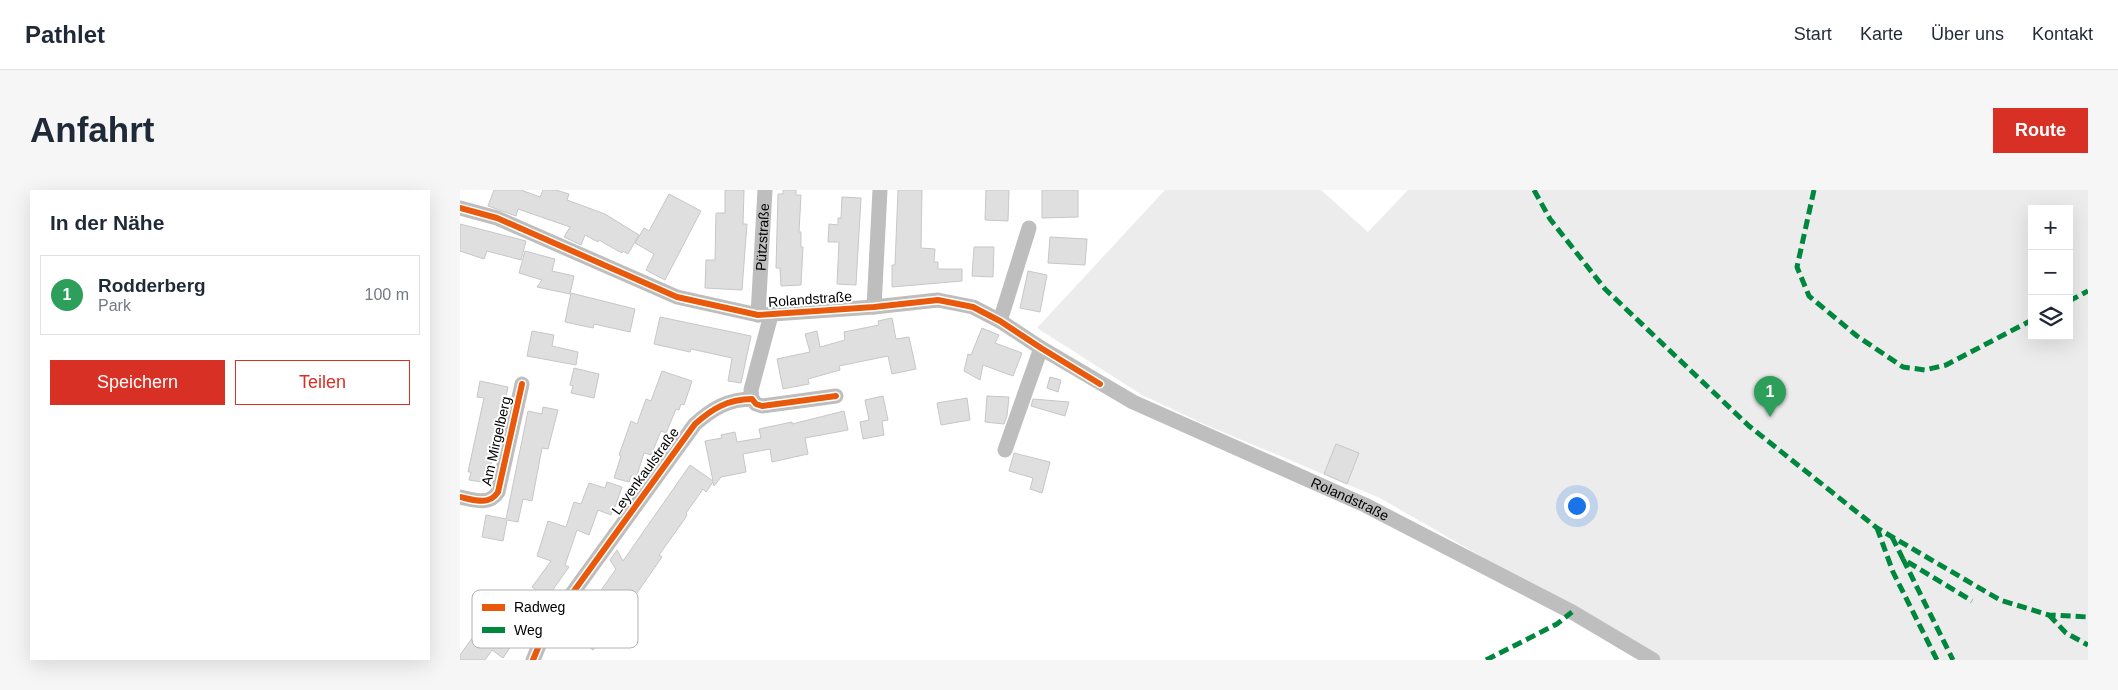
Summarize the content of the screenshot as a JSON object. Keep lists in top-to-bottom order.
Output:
{
  "streets": {
    "street": [
      "Pützstraße",
      "Rolandstraße",
      "Am Mirgelberg",
      "Leyenkaulstraße"
    ]
  },
  "crossings": [
    ["Pützstraße", "Rolandstraße"]
  ],
  "legend": ["Radweg", "Weg"],
  "page": {
    "header": "Pathlet",
    "nav": [
      "Start",
      "Karte",
      "Über uns",
      "Kontakt"
    ],
    "buttons": [
      "Route",
      ["Speichern", "Teilen"]
    ],
    "title": "Anfahrt",
    "heading": "In der Nähe",
    "map_buttons": ["+", "−"],
    "list": [
      {
        "mark": "1",
        "name": "Rodderberg",
        "note": "Park",
        "value": "100 m"
      }
    ],
    "pins": "1"
  }
}
